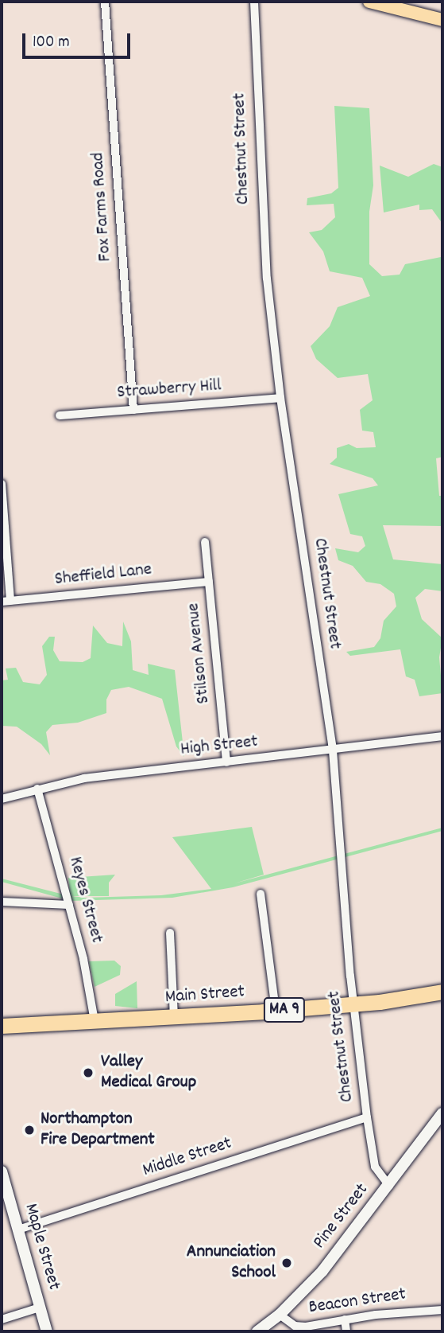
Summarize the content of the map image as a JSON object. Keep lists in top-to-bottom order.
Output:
{
  "streets": {
    "highway": ["Main Street", "MA 9"],
    "street": [
      "Chestnut Street",
      "Fox Farms Road",
      "Strawberry Hill",
      "Sheffield Lane",
      "Stilson Avenue",
      "High Street",
      "Keyes Street",
      "Middle Street",
      "Pine Street",
      "Maple Street",
      "Beacon Street"
    ]
  },
  "crossings": [
    ["Chestnut Street", "Strawberry Hill"],
    ["Chestnut Street", "High Street"],
    ["Chestnut Street", "Main Street"],
    ["Chestnut Street", "Middle Street"],
    ["Chestnut Street", "Pine Street"],
    ["Fox Farms Road", "Strawberry Hill"],
    ["Sheffield Lane", "Stilson Avenue"],
    ["Stilson Avenue", "High Street"],
    ["High Street", "Keyes Street"],
    ["Keyes Street", "Main Street"],
    ["Middle Street", "Maple Street"],
    ["Pine Street", "Beacon Street"]
  ],
  "places": ["Valley Medical Group", "Northampton Fire Department", "Annunciation School"],
  "scale_bar": "100 m"
}
